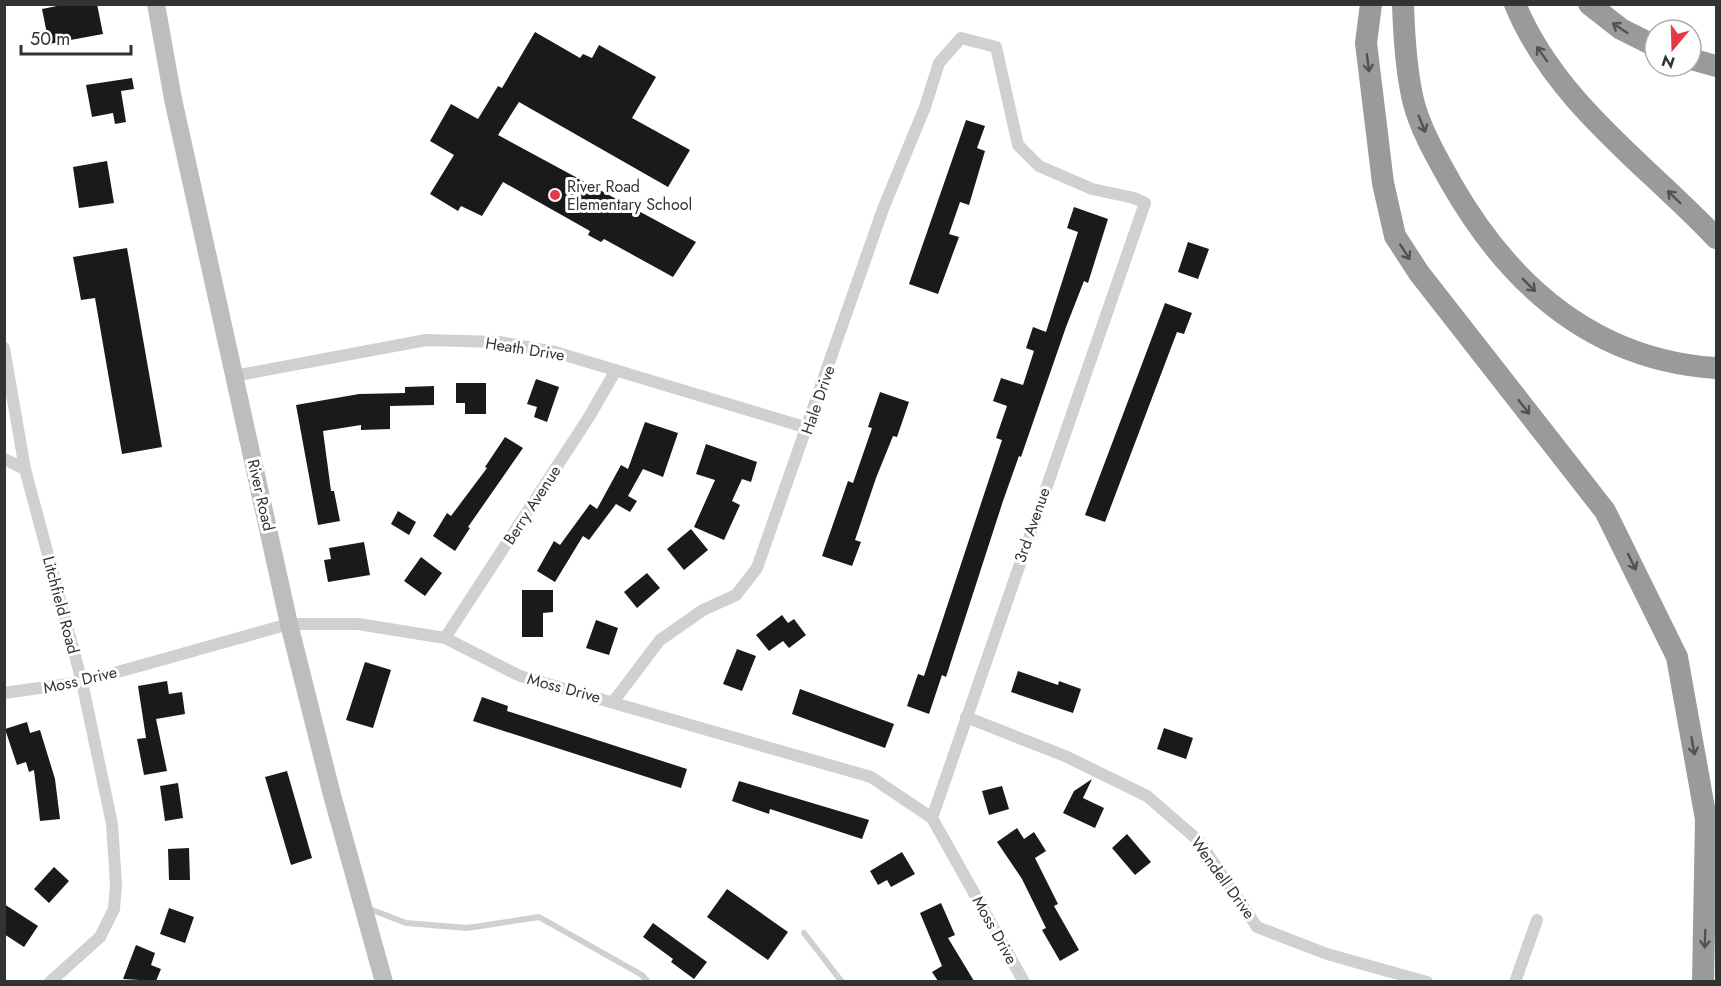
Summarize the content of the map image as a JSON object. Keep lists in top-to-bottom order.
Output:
{
  "streets": {
    "main road": ["River Road"],
    "street": [
      "Heath Drive",
      "Hale Drive",
      "Berry Avenue",
      "3rd Avenue",
      "Litchfield Road",
      "Moss Drive",
      "Wendell Drive"
    ]
  },
  "crossings": [
    ["Heath Drive", "Hale Drive"],
    ["Heath Drive", "River Road"],
    ["Heath Drive", "Berry Avenue"],
    ["Hale Drive", "3rd Avenue"],
    ["Hale Drive", "Moss Drive"],
    ["River Road", "Moss Drive"],
    ["Berry Avenue", "Moss Drive"],
    ["3rd Avenue", "Moss Drive"],
    ["3rd Avenue", "Wendell Drive"],
    ["Litchfield Road", "Moss Drive"]
  ],
  "places": ["River Road Elementary School"],
  "scale_bar": "50 m",
  "north": "bottom"
}
